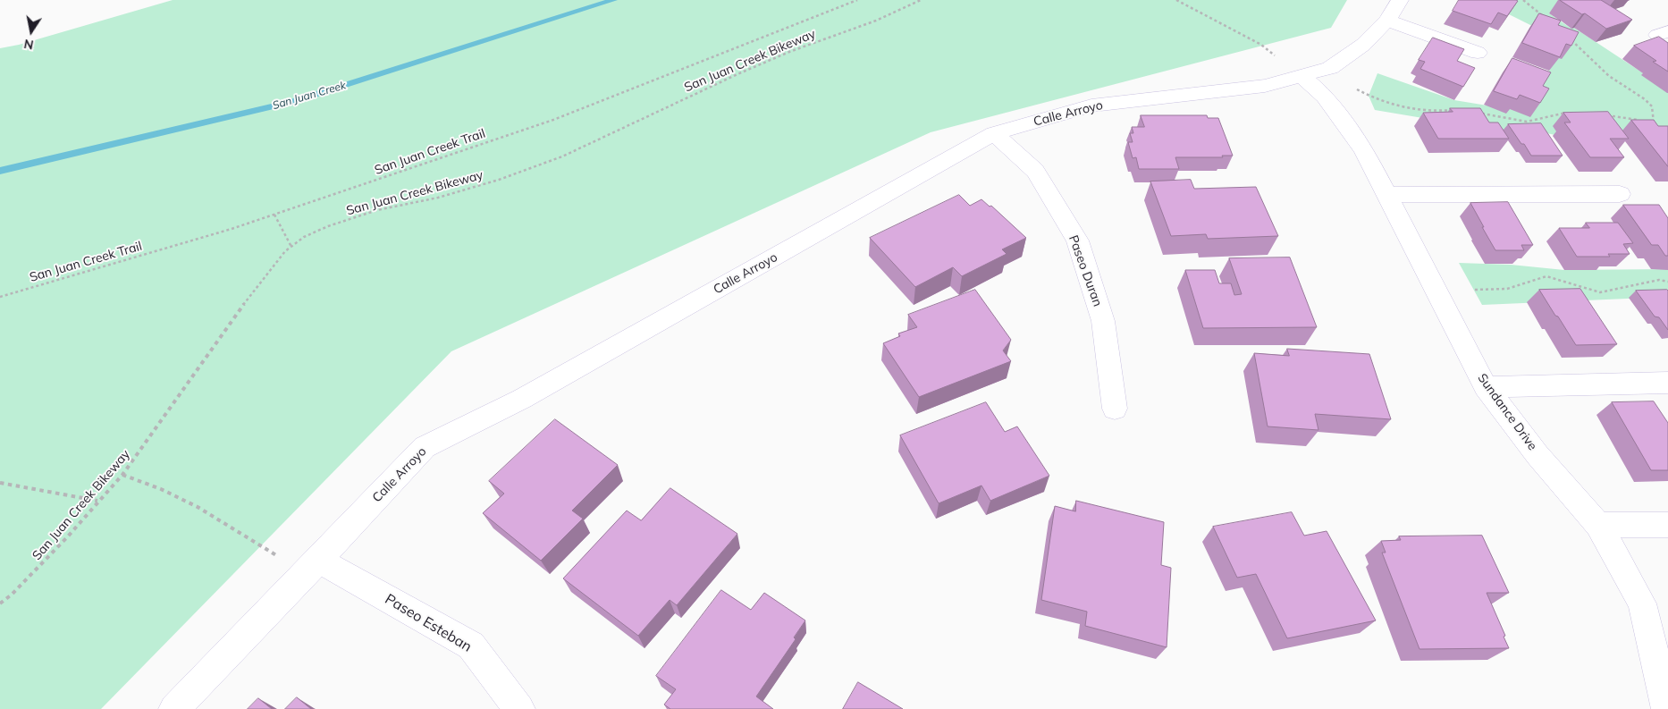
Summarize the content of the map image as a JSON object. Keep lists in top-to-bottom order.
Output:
{
  "streets": {
    "street": [
      "Calle Arroyo",
      "Paseo Duran",
      "Sundance Drive",
      "Paseo Esteban"
    ],
    "path": ["San Juan Creek Bikeway", "San Juan Creek Trail"]
  },
  "crossings": [
    ["Calle Arroyo", "Paseo Duran"],
    ["Calle Arroyo", "Sundance Drive"],
    ["Calle Arroyo", "Paseo Esteban"]
  ],
  "water": ["San Juan Creek"],
  "north": "bottom"
}
